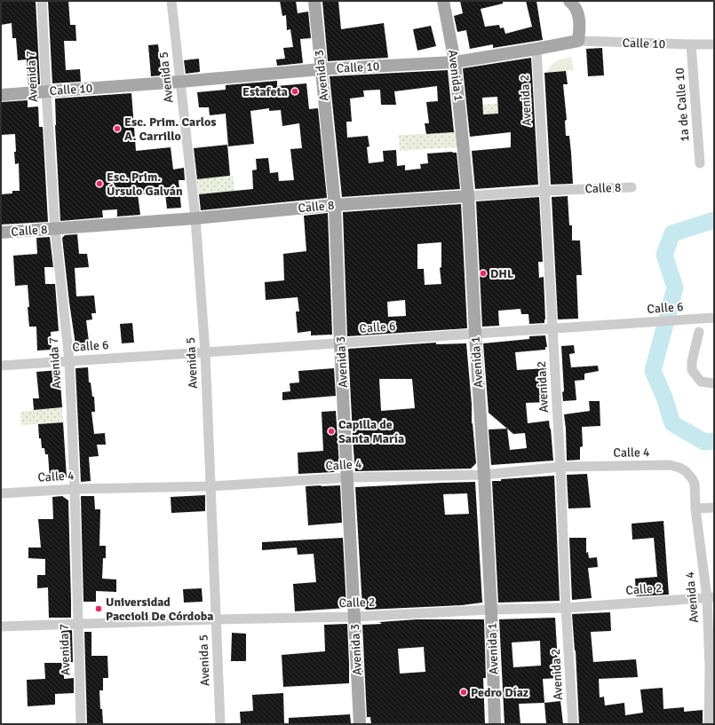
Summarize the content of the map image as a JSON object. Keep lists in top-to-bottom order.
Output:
{
  "streets": {
    "main road": [
      "Calle 10",
      "Avenida 3",
      "Avenida 1",
      "Calle 8"
    ],
    "street": [
      "Avenida 7",
      "Avenida 5",
      "Avenida 2",
      "1a de Calle 10",
      "Calle 6",
      "Calle 4",
      "Calle 2",
      "Avenida 4"
    ]
  },
  "crossings": [
    ["Calle 10", "Avenida 3"],
    ["Calle 10", "Avenida 1"],
    ["Calle 10", "Avenida 7"],
    ["Calle 10", "Avenida 5"],
    ["Calle 10", "Avenida 2"],
    ["Calle 10", "1a de Calle 10"],
    ["Avenida 3", "Calle 8"],
    ["Avenida 3", "Calle 6"],
    ["Avenida 3", "Calle 4"],
    ["Avenida 3", "Calle 2"],
    ["Avenida 1", "Calle 8"],
    ["Avenida 1", "Calle 6"],
    ["Avenida 1", "Calle 4"],
    ["Avenida 1", "Calle 2"],
    ["Avenida 7", "Calle 8"],
    ["Avenida 7", "Calle 6"],
    ["Avenida 7", "Calle 4"],
    ["Avenida 7", "Calle 2"],
    ["Avenida 5", "Calle 8"],
    ["Avenida 5", "Calle 6"],
    ["Avenida 5", "Calle 4"],
    ["Avenida 5", "Calle 2"],
    ["Avenida 2", "Calle 8"],
    ["Avenida 2", "Calle 6"],
    ["Avenida 2", "Calle 4"],
    ["Avenida 2", "Calle 2"],
    ["Calle 4", "Avenida 4"],
    ["Calle 2", "Avenida 4"]
  ],
  "places": [
    "Estafeta",
    "Esc. Prim. Carlos A. Carrillo",
    "Esc. Prim. Úrsulo Galván",
    "DHL",
    "Capilla de Santa María",
    "Universidad Paccioli De Córdoba",
    "Pedro Díaz"
  ]
}
